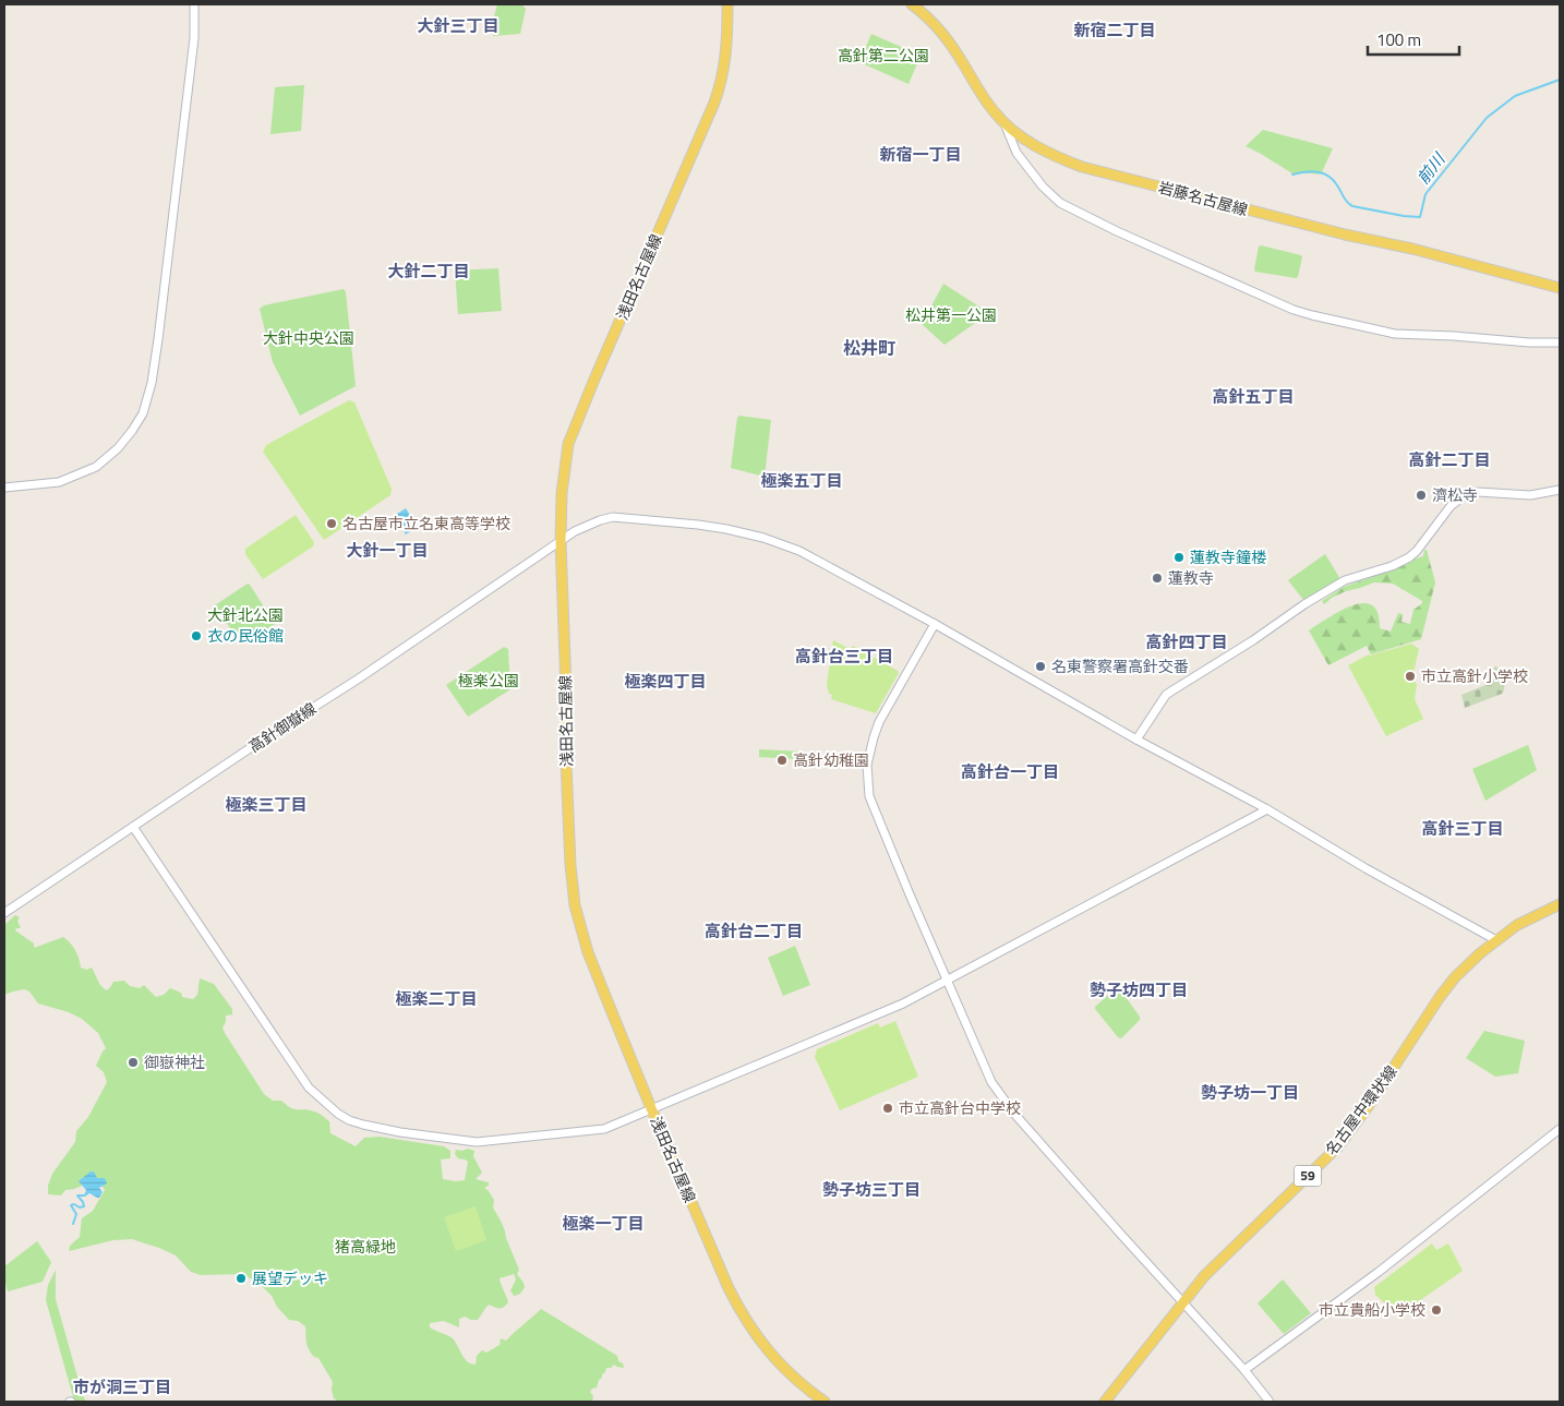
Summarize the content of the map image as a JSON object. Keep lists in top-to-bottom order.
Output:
{
  "streets": {
    "main road": [
      "岩藤名古屋線",
      "浅田名古屋線",
      "名古屋中環状線",
      "59"
    ],
    "street": ["高針御嶽線"]
  },
  "crossings": [
    ["浅田名古屋線", "高針御嶽線"],
    ["高針御嶽線", "名古屋中環状線"]
  ],
  "districts": [
    "大針三丁目",
    "新宿二丁目",
    "新宿一丁目",
    "大針二丁目",
    "松井町",
    "高針五丁目",
    "高針二丁目",
    "極楽五丁目",
    "大針一丁目",
    "高針四丁目",
    "高針台三丁目",
    "極楽四丁目",
    "高針台一丁目",
    "極楽三丁目",
    "高針三丁目",
    "高針台二丁目",
    "勢子坊四丁目",
    "極楽二丁目",
    "勢子坊一丁目",
    "勢子坊三丁目",
    "極楽一丁目",
    "市が洞三丁目"
  ],
  "water": ["前川"],
  "parks": [
    "高針第二公園",
    "松井第一公園",
    "大針中央公園",
    "大針北公園",
    "極楽公園",
    "猪高緑地"
  ],
  "places": [
    "濟松寺",
    "名古屋市立名東高等学校",
    "蓮教寺鐘楼",
    "蓮教寺",
    "衣の民俗館",
    "名東警察署高針交番",
    "市立高針小学校",
    "高針幼稚園",
    "御嶽神社",
    "市立高針台中学校",
    "展望デッキ",
    "市立貴船小学校"
  ],
  "scale_bar": "100 m"
}
